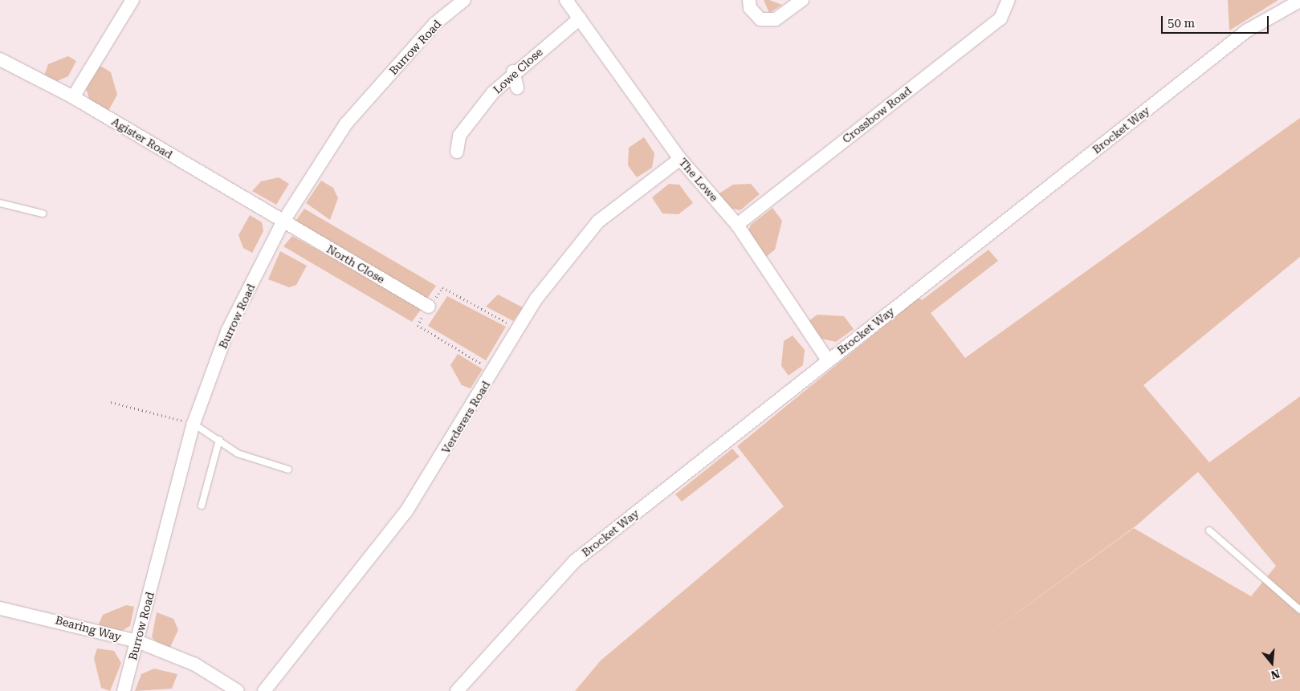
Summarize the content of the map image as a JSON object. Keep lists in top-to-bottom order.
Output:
{
  "streets": {
    "street": [
      "Burrow Road",
      "Lowe Close",
      "Crossbow Road",
      "Brocket Way",
      "Agister Road",
      "The Lowe",
      "North Close",
      "Verderers Road",
      "Bearing Way"
    ]
  },
  "crossings": [
    ["Burrow Road", "Agister Road"],
    ["Burrow Road", "North Close"],
    ["Burrow Road", "Bearing Way"],
    ["Lowe Close", "The Lowe"],
    ["Crossbow Road", "The Lowe"],
    ["Brocket Way", "The Lowe"],
    ["Agister Road", "North Close"],
    ["The Lowe", "Verderers Road"]
  ],
  "scale_bar": "50 m",
  "north": "bottom"
}
